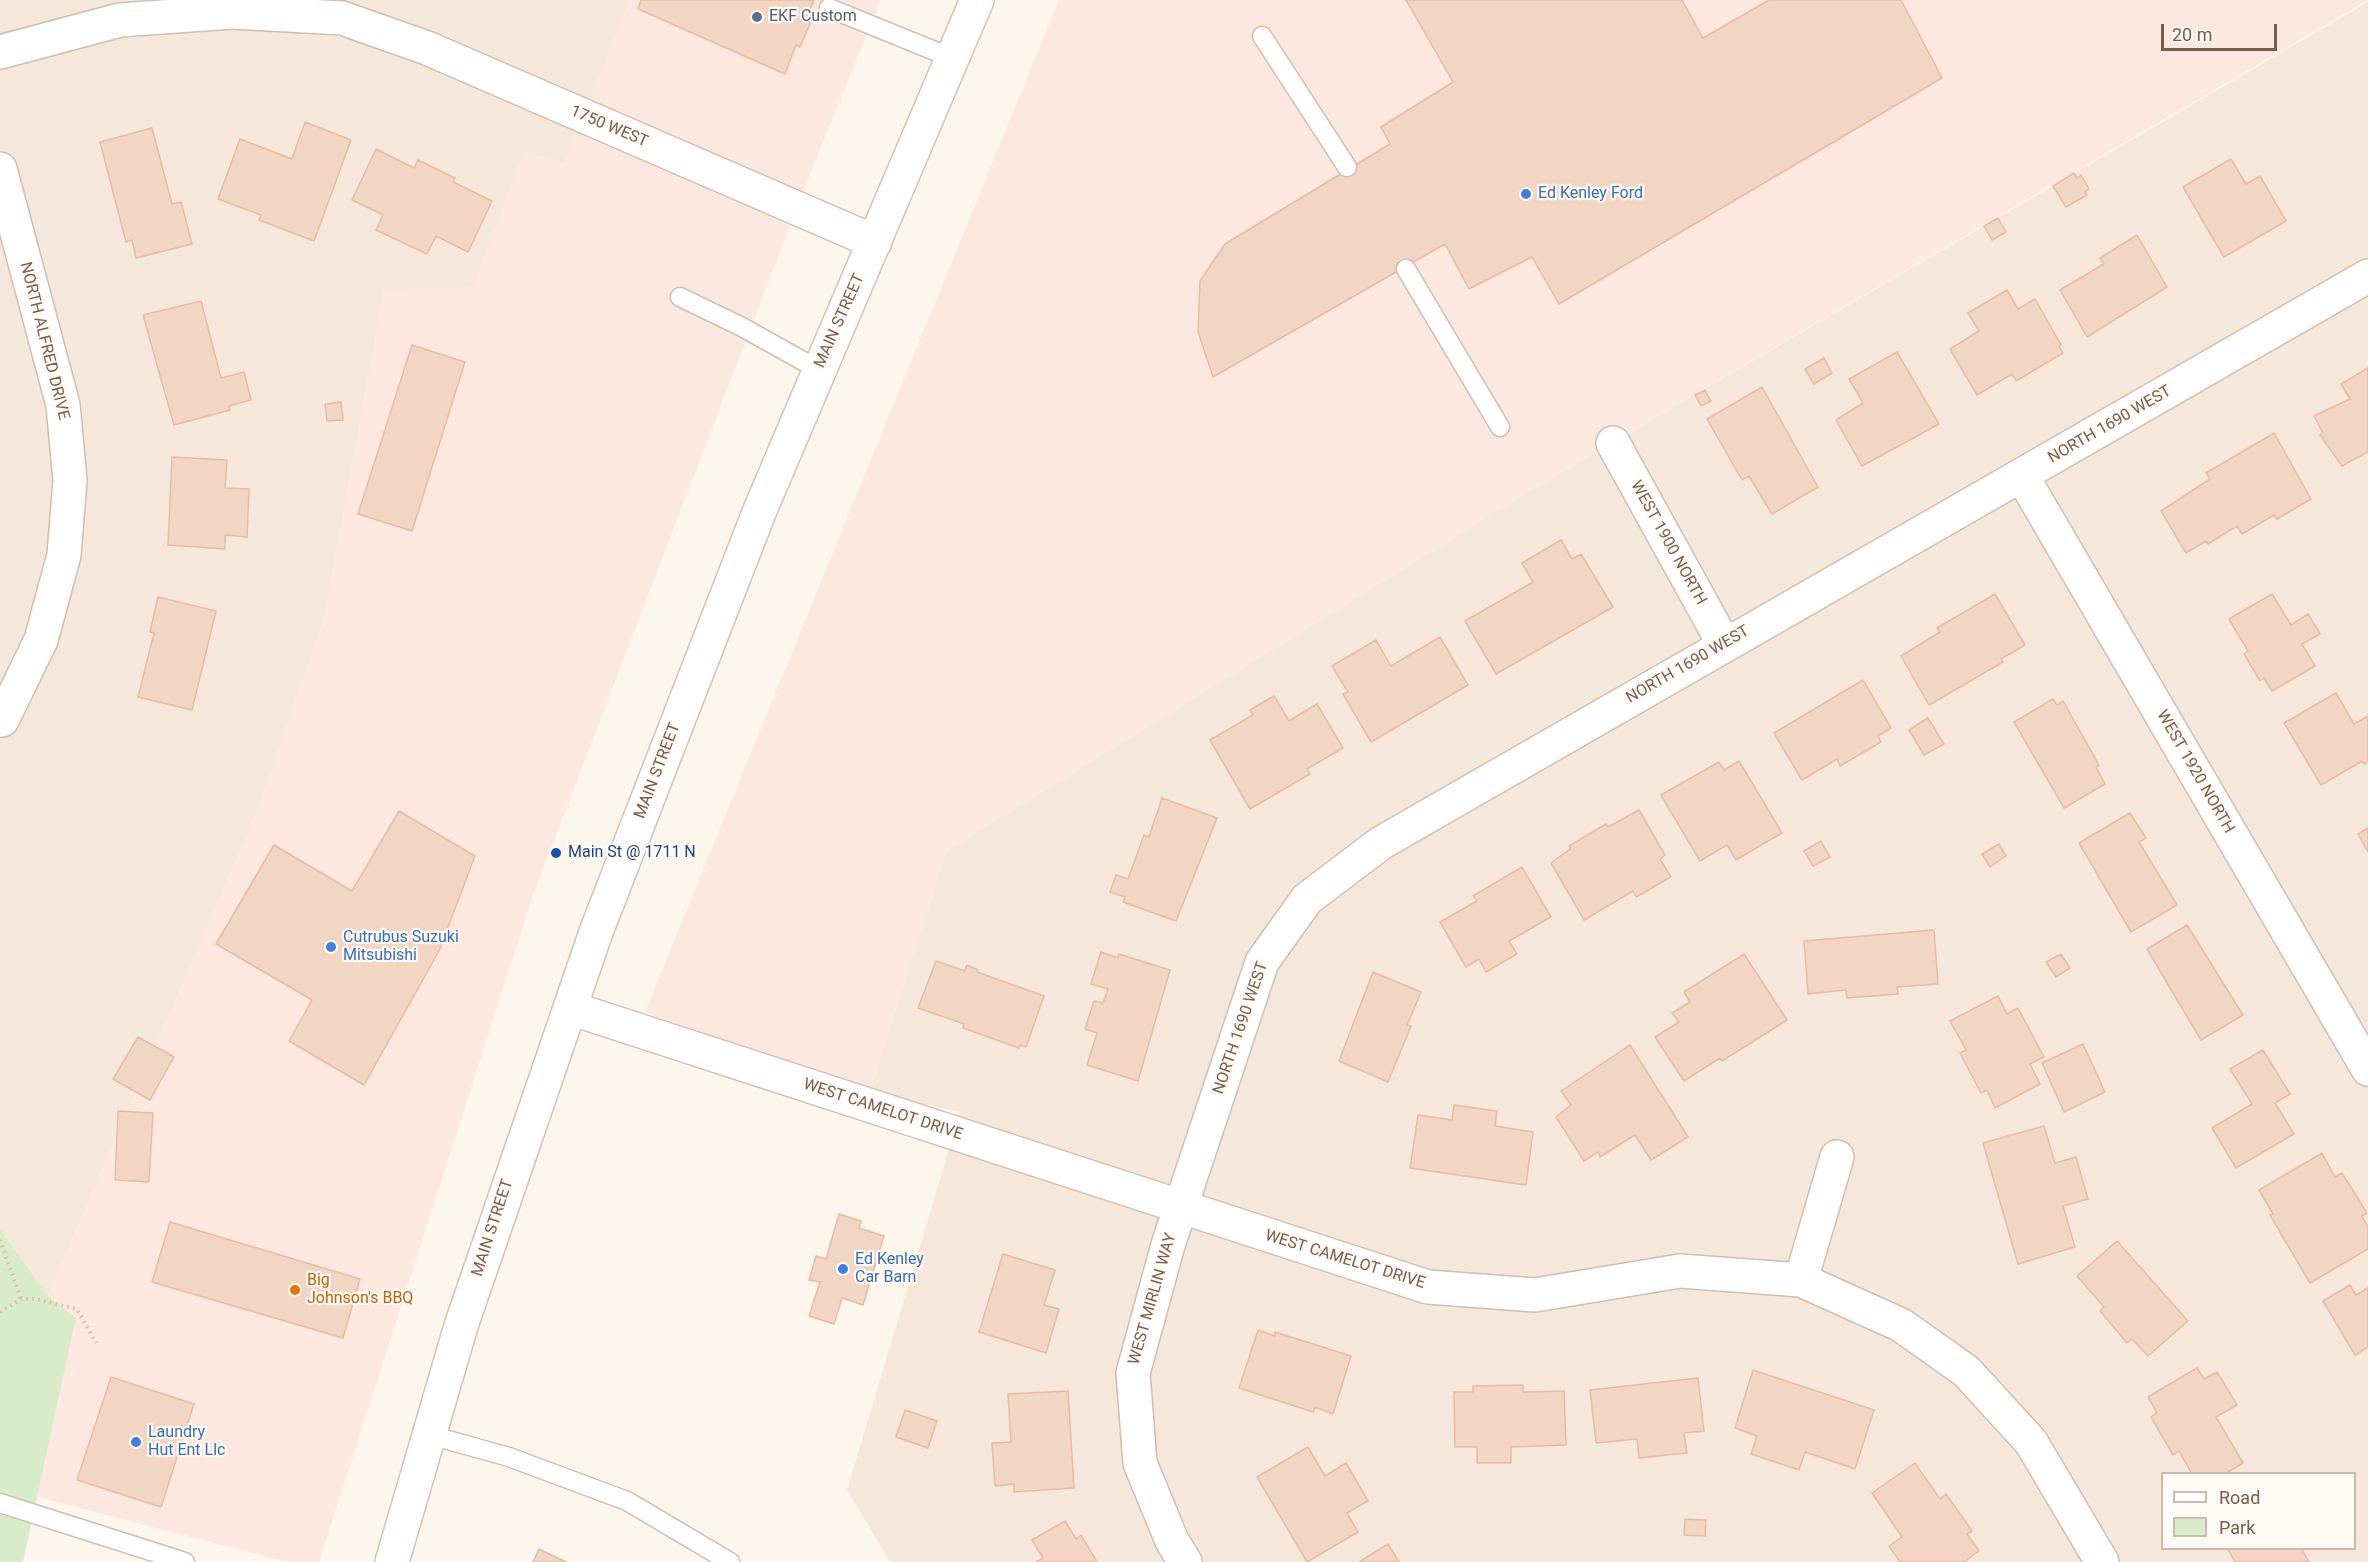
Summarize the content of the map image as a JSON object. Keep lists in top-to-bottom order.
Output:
{
  "streets": {
    "street": [
      "1750 WEST",
      "MAIN STREET",
      "NORTH ALFRED DRIVE",
      "NORTH 1690 WEST",
      "WEST 1900 NORTH",
      "WEST 1920 NORTH",
      "WEST CAMELOT DRIVE",
      "WEST MIRLIN WAY"
    ]
  },
  "crossings": [
    ["1750 WEST", "MAIN STREET"],
    ["MAIN STREET", "WEST CAMELOT DRIVE"],
    ["NORTH 1690 WEST", "WEST 1900 NORTH"],
    ["NORTH 1690 WEST", "WEST 1920 NORTH"],
    ["NORTH 1690 WEST", "WEST CAMELOT DRIVE"],
    ["NORTH 1690 WEST", "WEST MIRLIN WAY"],
    ["WEST CAMELOT DRIVE", "WEST MIRLIN WAY"]
  ],
  "places": [
    "EKF Custom",
    "Ed Kenley Ford",
    "Main St @ 1711 N",
    "Cutrubus Suzuki Mitsubishi",
    "Ed Kenley Car Barn",
    "Big Johnson's BBQ",
    "Laundry Hut Ent Llc"
  ],
  "legend": ["Road", "Park"],
  "scale_bar": "20 m"
}
